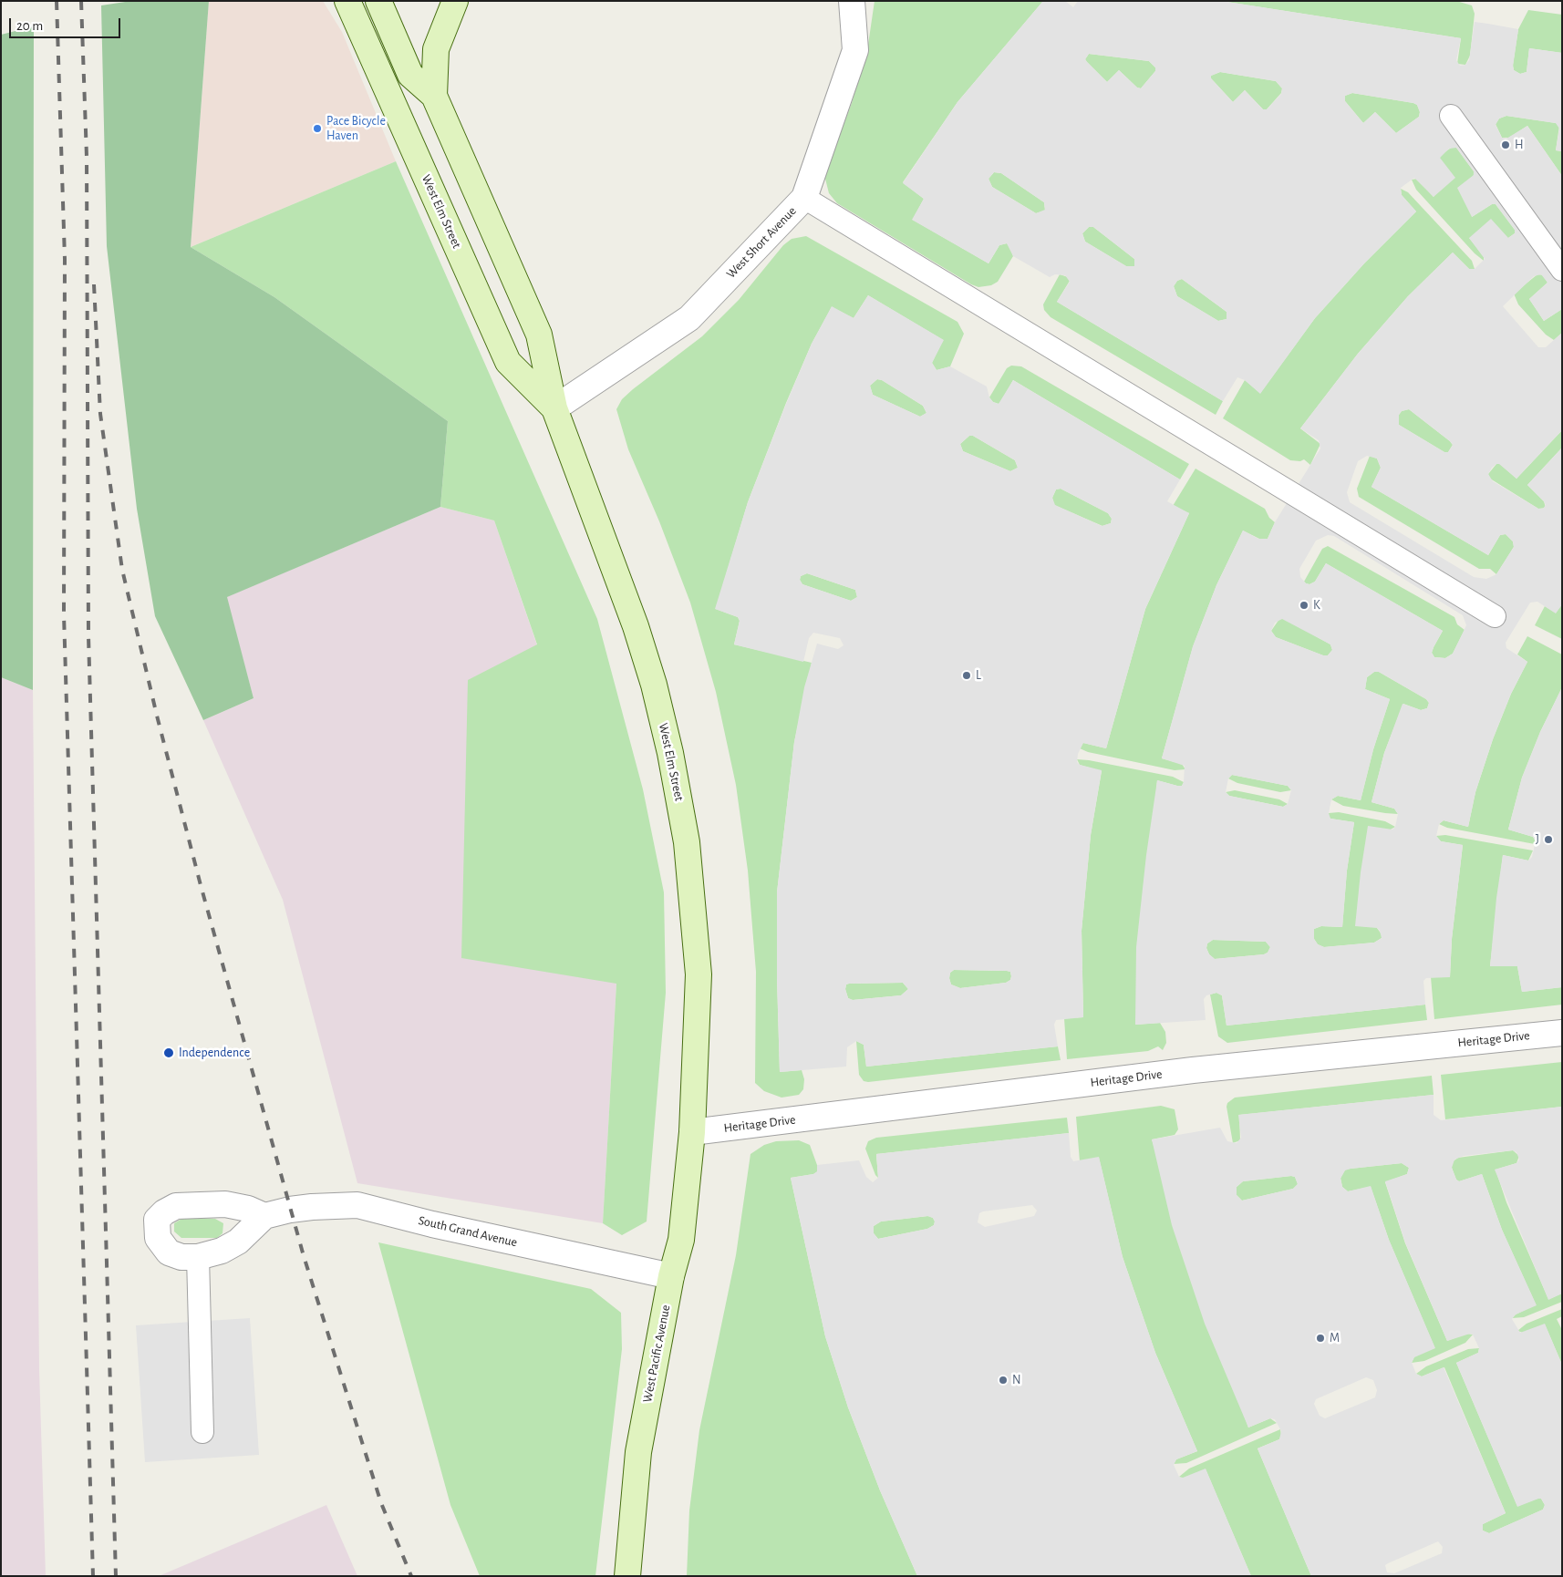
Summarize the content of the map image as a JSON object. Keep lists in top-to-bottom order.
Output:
{
  "streets": {
    "street": [
      "West Elm Street",
      "West Short Avenue",
      "Heritage Drive",
      "South Grand Avenue",
      "West Pacific Avenue"
    ]
  },
  "crossings": [
    ["West Elm Street", "West Short Avenue"],
    ["West Elm Street", "Heritage Drive"],
    ["West Elm Street", "West Pacific Avenue"],
    ["Heritage Drive", "West Pacific Avenue"],
    ["South Grand Avenue", "West Pacific Avenue"]
  ],
  "places": [
    "Pace Bicycle Haven",
    "H",
    "K",
    "L",
    "J",
    "Independence",
    "M",
    "N"
  ],
  "scale_bar": "20 m"
}
